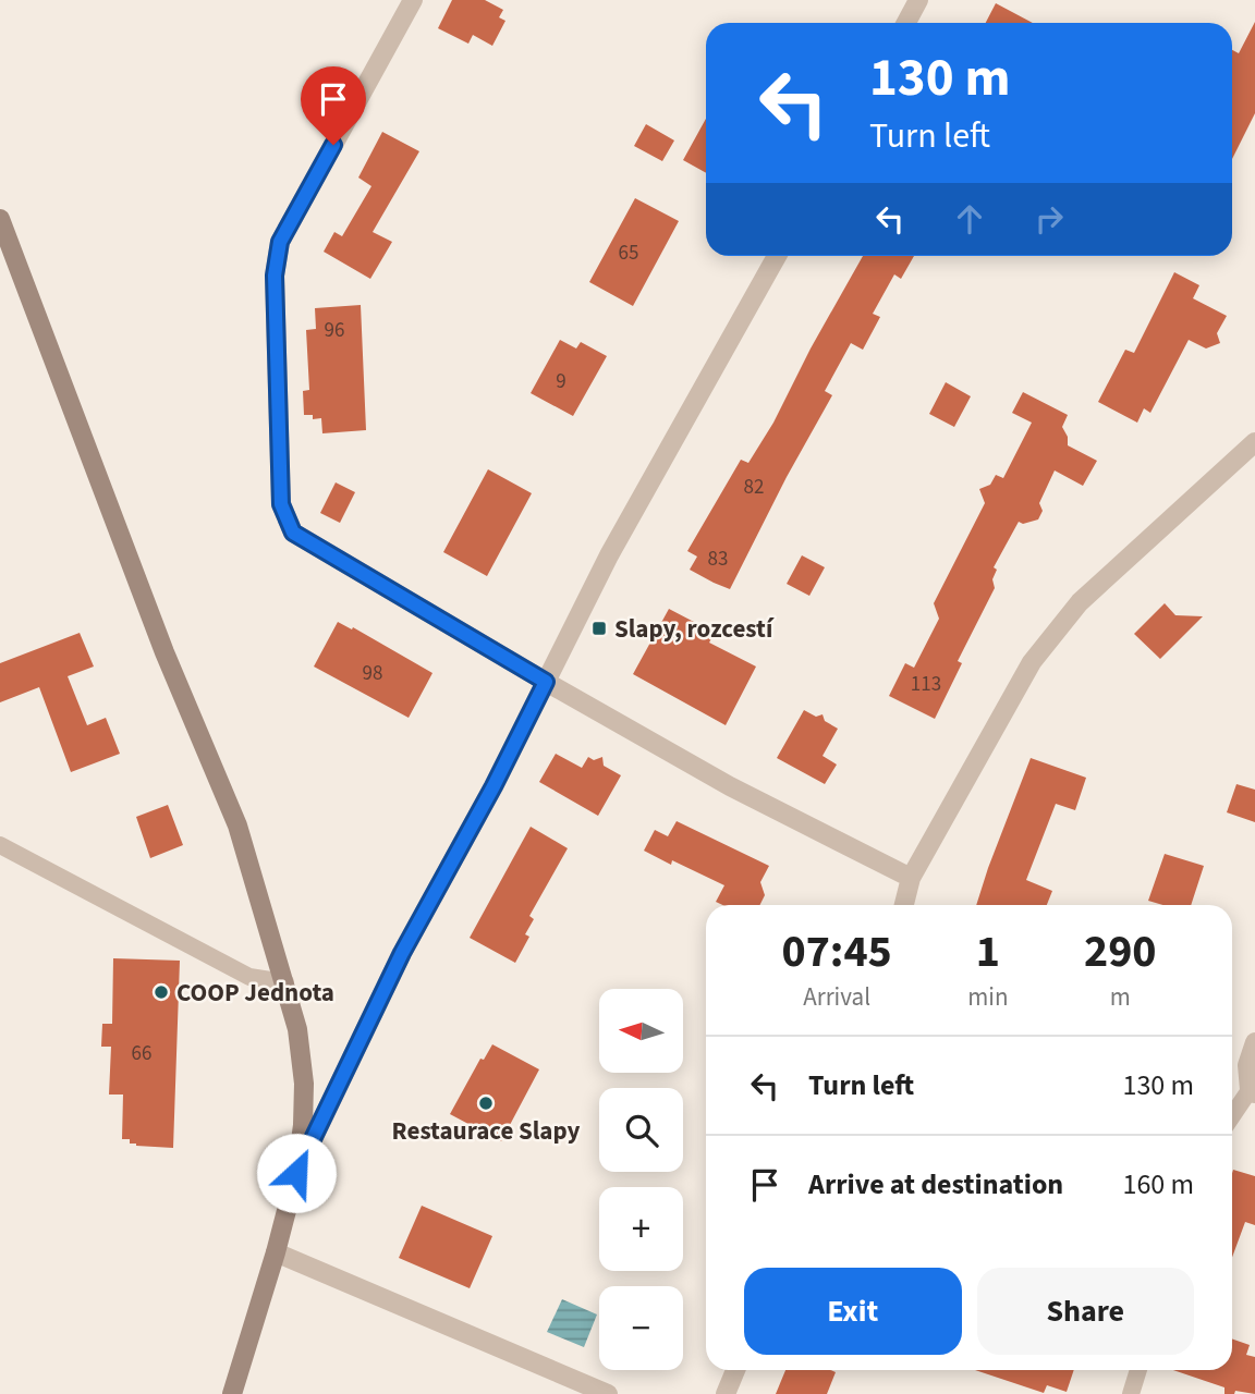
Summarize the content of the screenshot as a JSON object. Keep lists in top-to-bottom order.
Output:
{
  "places": {
    "transit": ["Slapy, rozcestí"],
    "other": ["COOP Jednota", "Restaurace Slapy"]
  },
  "house_numbers": [
    "65",
    "96",
    "9",
    "82",
    "83",
    "98",
    "113",
    "66"
  ],
  "north": "left",
  "page": {
    "turn": ["130 m", "Turn left"],
    "eta": [
      "07:45",
      "Arrival",
      "1",
      "min",
      "290",
      "m"
    ],
    "map_buttons": ["+", "−"],
    "list": [
      {
        "name": "Turn left",
        "value": "130 m"
      },
      {
        "name": "Arrive at destination",
        "value": "160 m"
      }
    ],
    "buttons": ["Exit", "Share"]
  }
}
